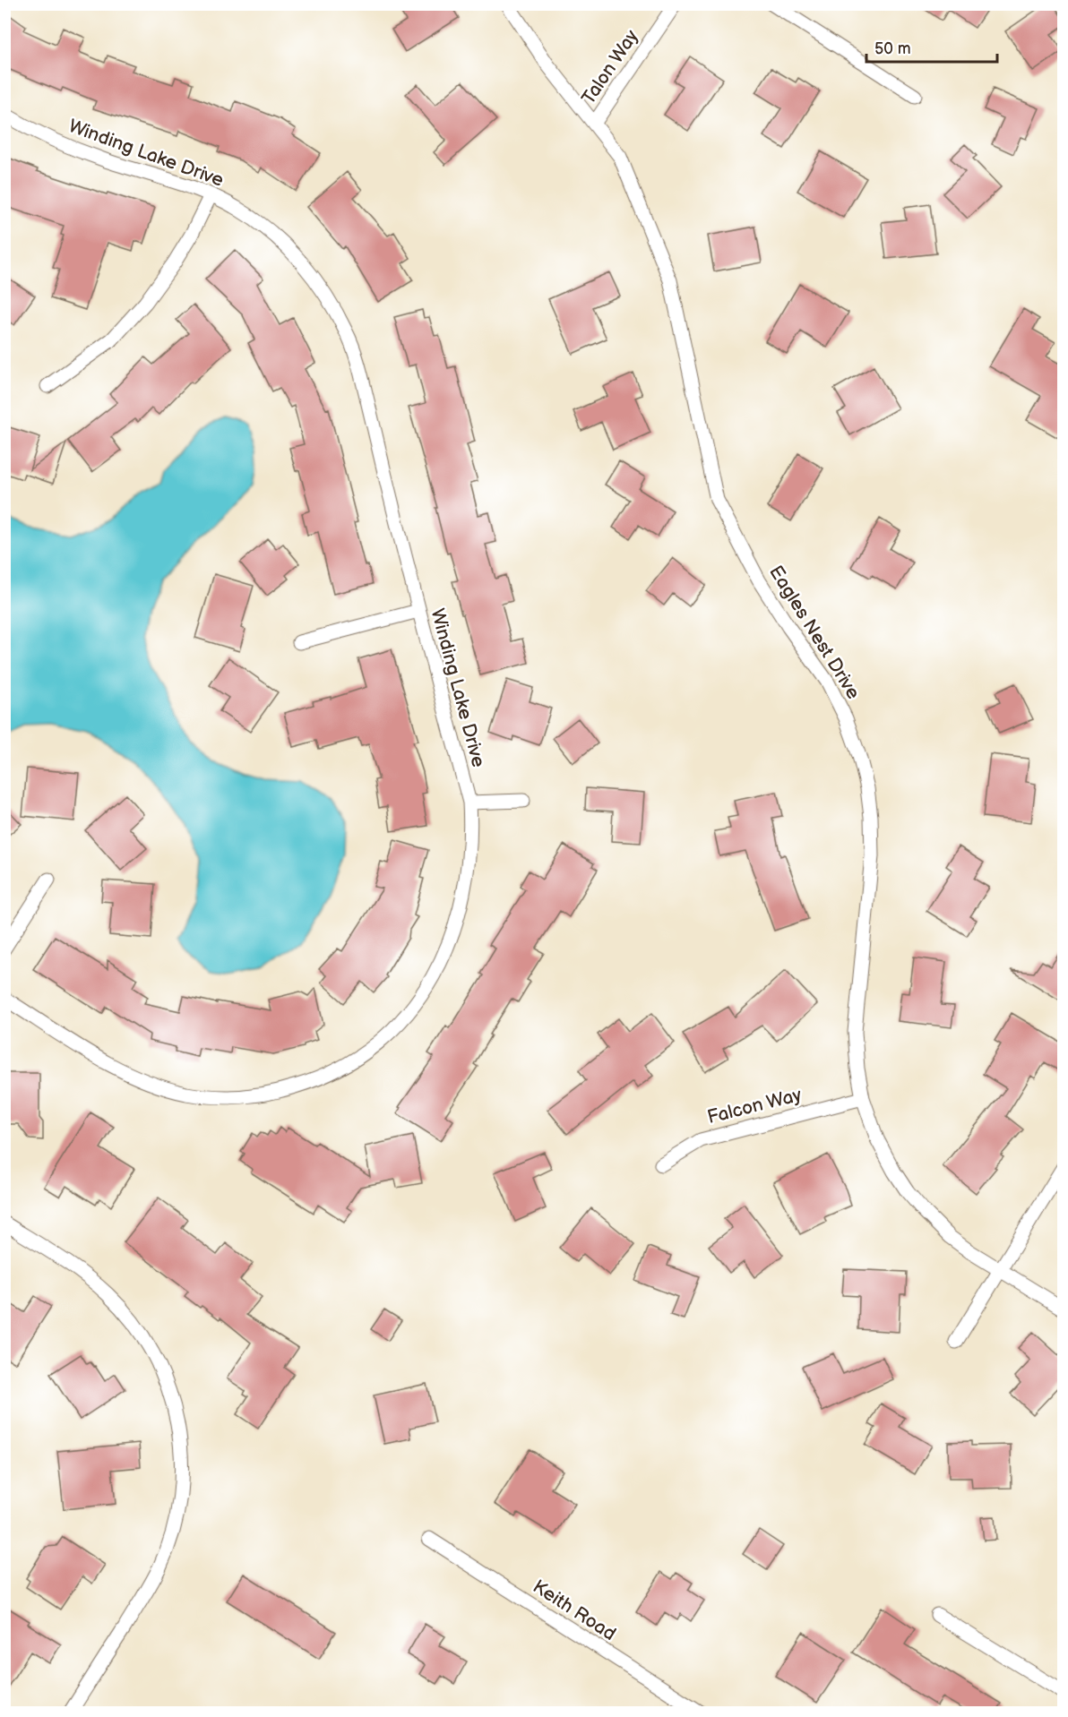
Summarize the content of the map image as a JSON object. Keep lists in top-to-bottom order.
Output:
{
  "streets": {
    "street": [
      "Talon Way",
      "Winding Lake Drive",
      "Eagles Nest Drive",
      "Falcon Way",
      "Keith Road"
    ]
  },
  "crossings": [
    ["Talon Way", "Eagles Nest Drive"],
    ["Eagles Nest Drive", "Falcon Way"]
  ],
  "scale_bar": "50 m"
}
